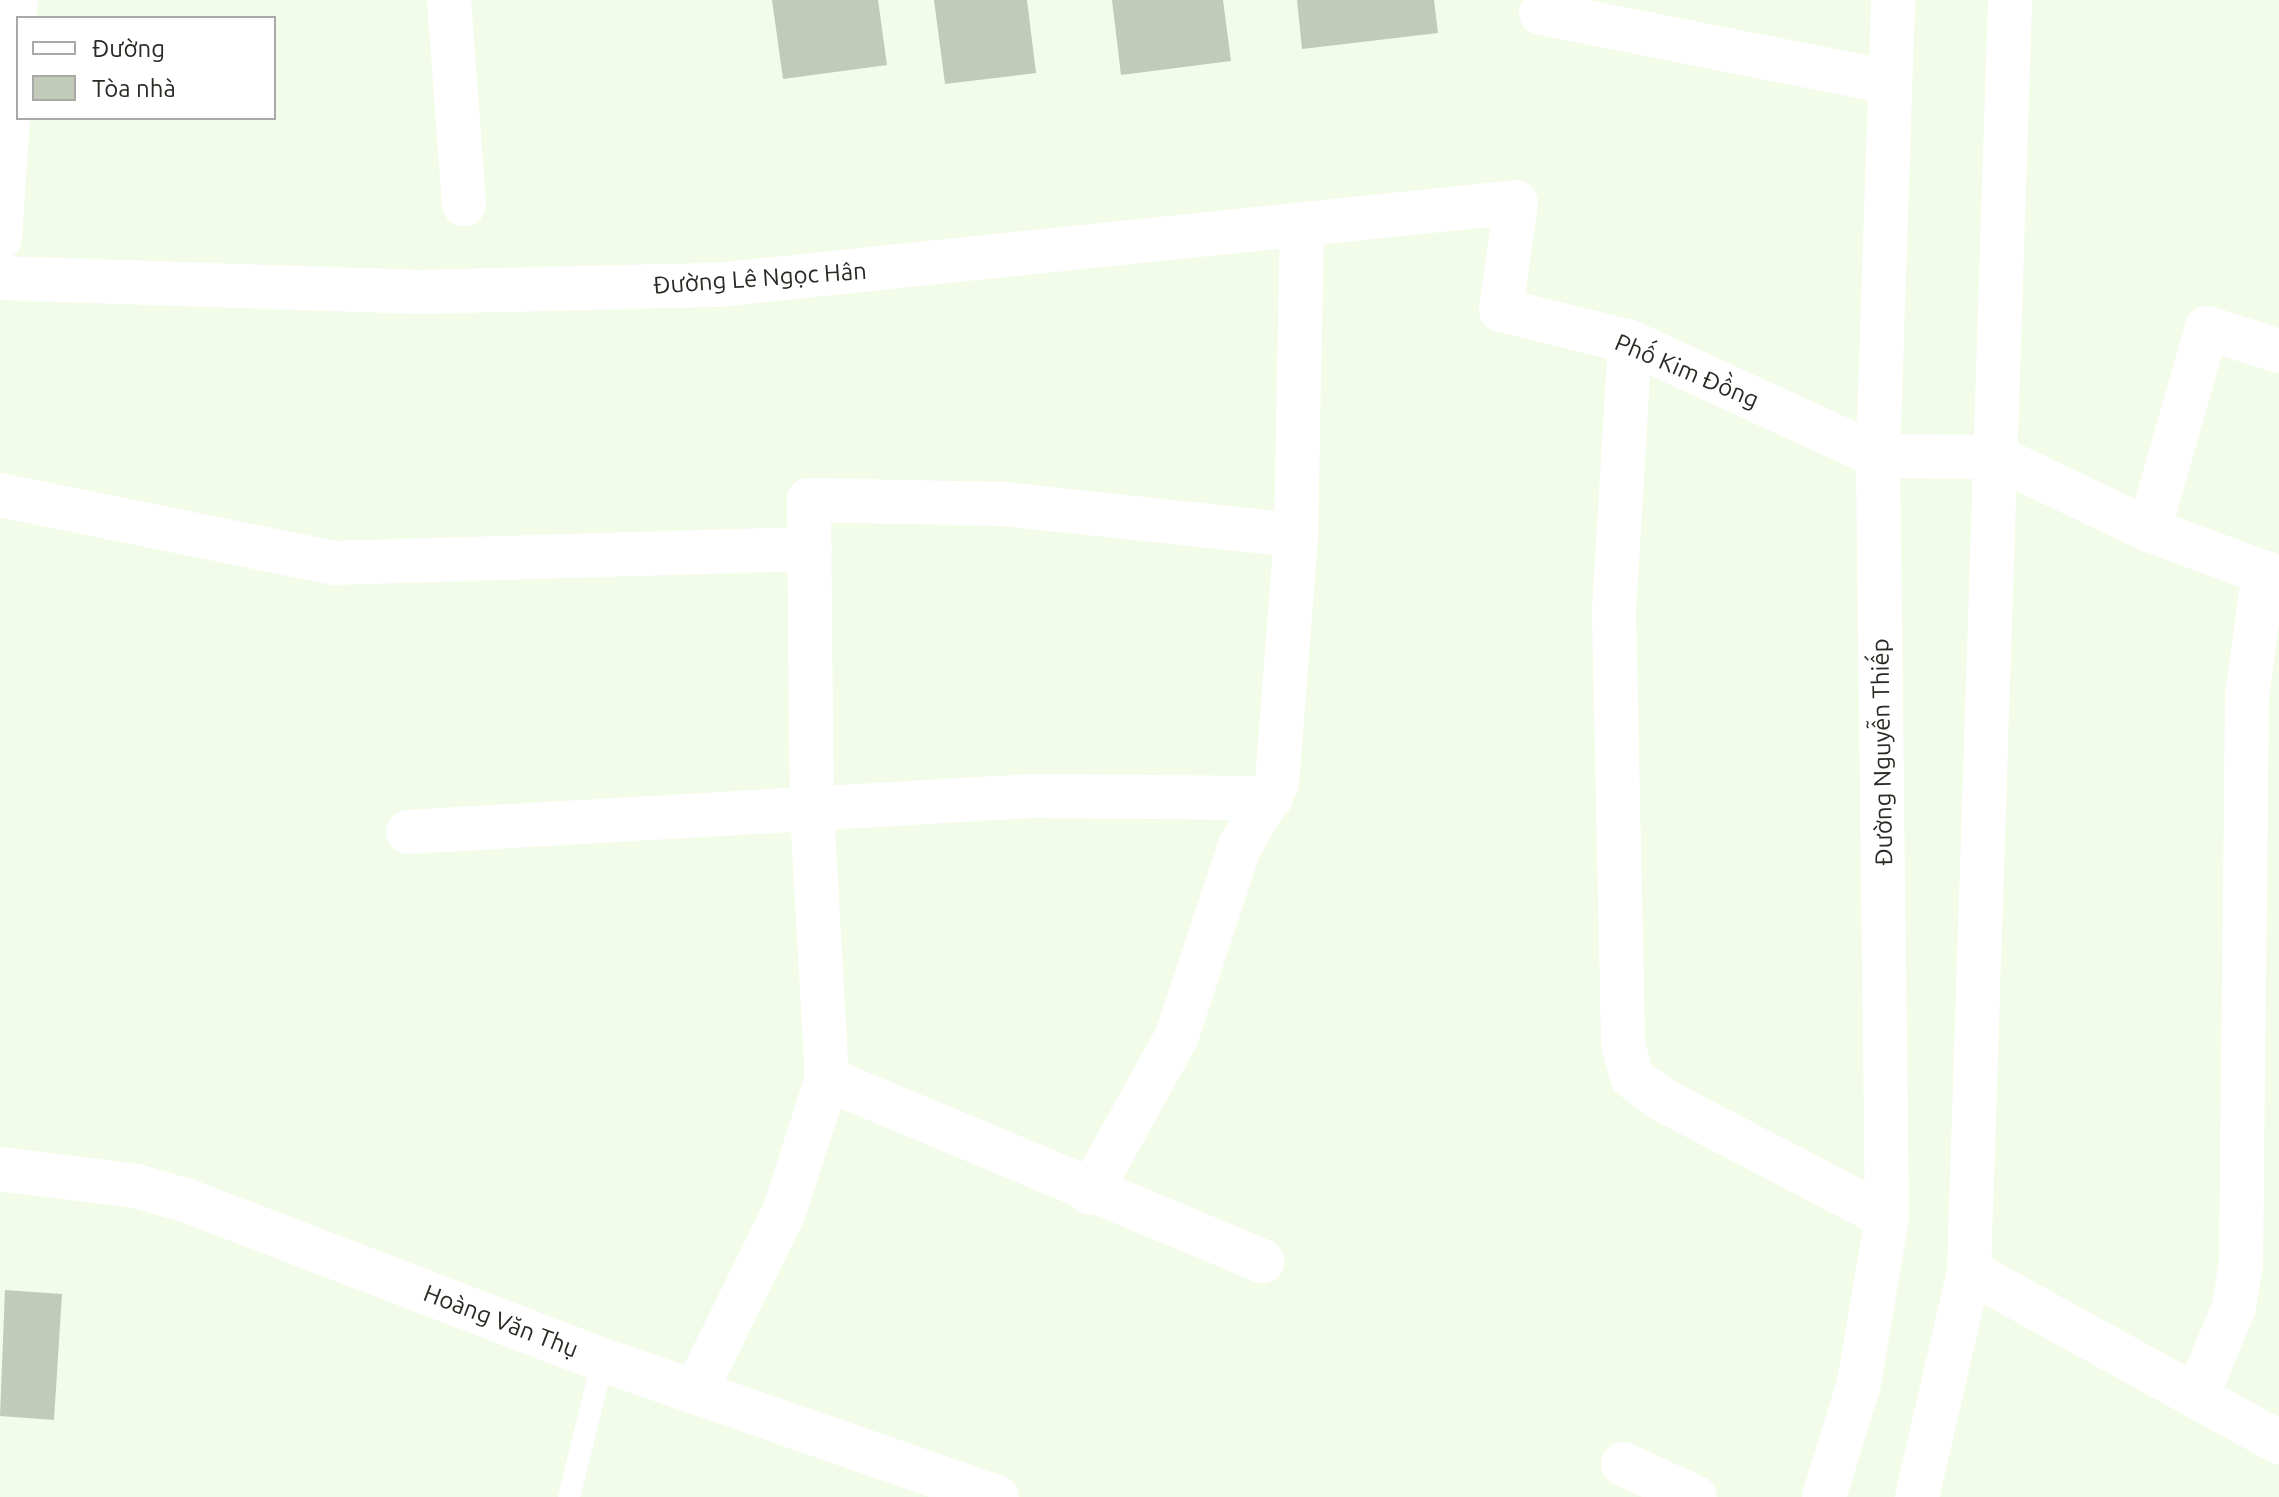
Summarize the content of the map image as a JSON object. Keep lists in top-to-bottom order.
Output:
{
  "streets": {
    "street": [
      "Đường Lê Ngọc Hân",
      "Phố Kim Đồng",
      "Đường Nguyễn Thiếp",
      "Hoàng Văn Thụ"
    ]
  },
  "crossings": [
    ["Đường Lê Ngọc Hân", "Phố Kim Đồng"],
    ["Phố Kim Đồng", "Đường Nguyễn Thiếp"]
  ],
  "legend": ["Đường", "Tòa nhà"]
}
